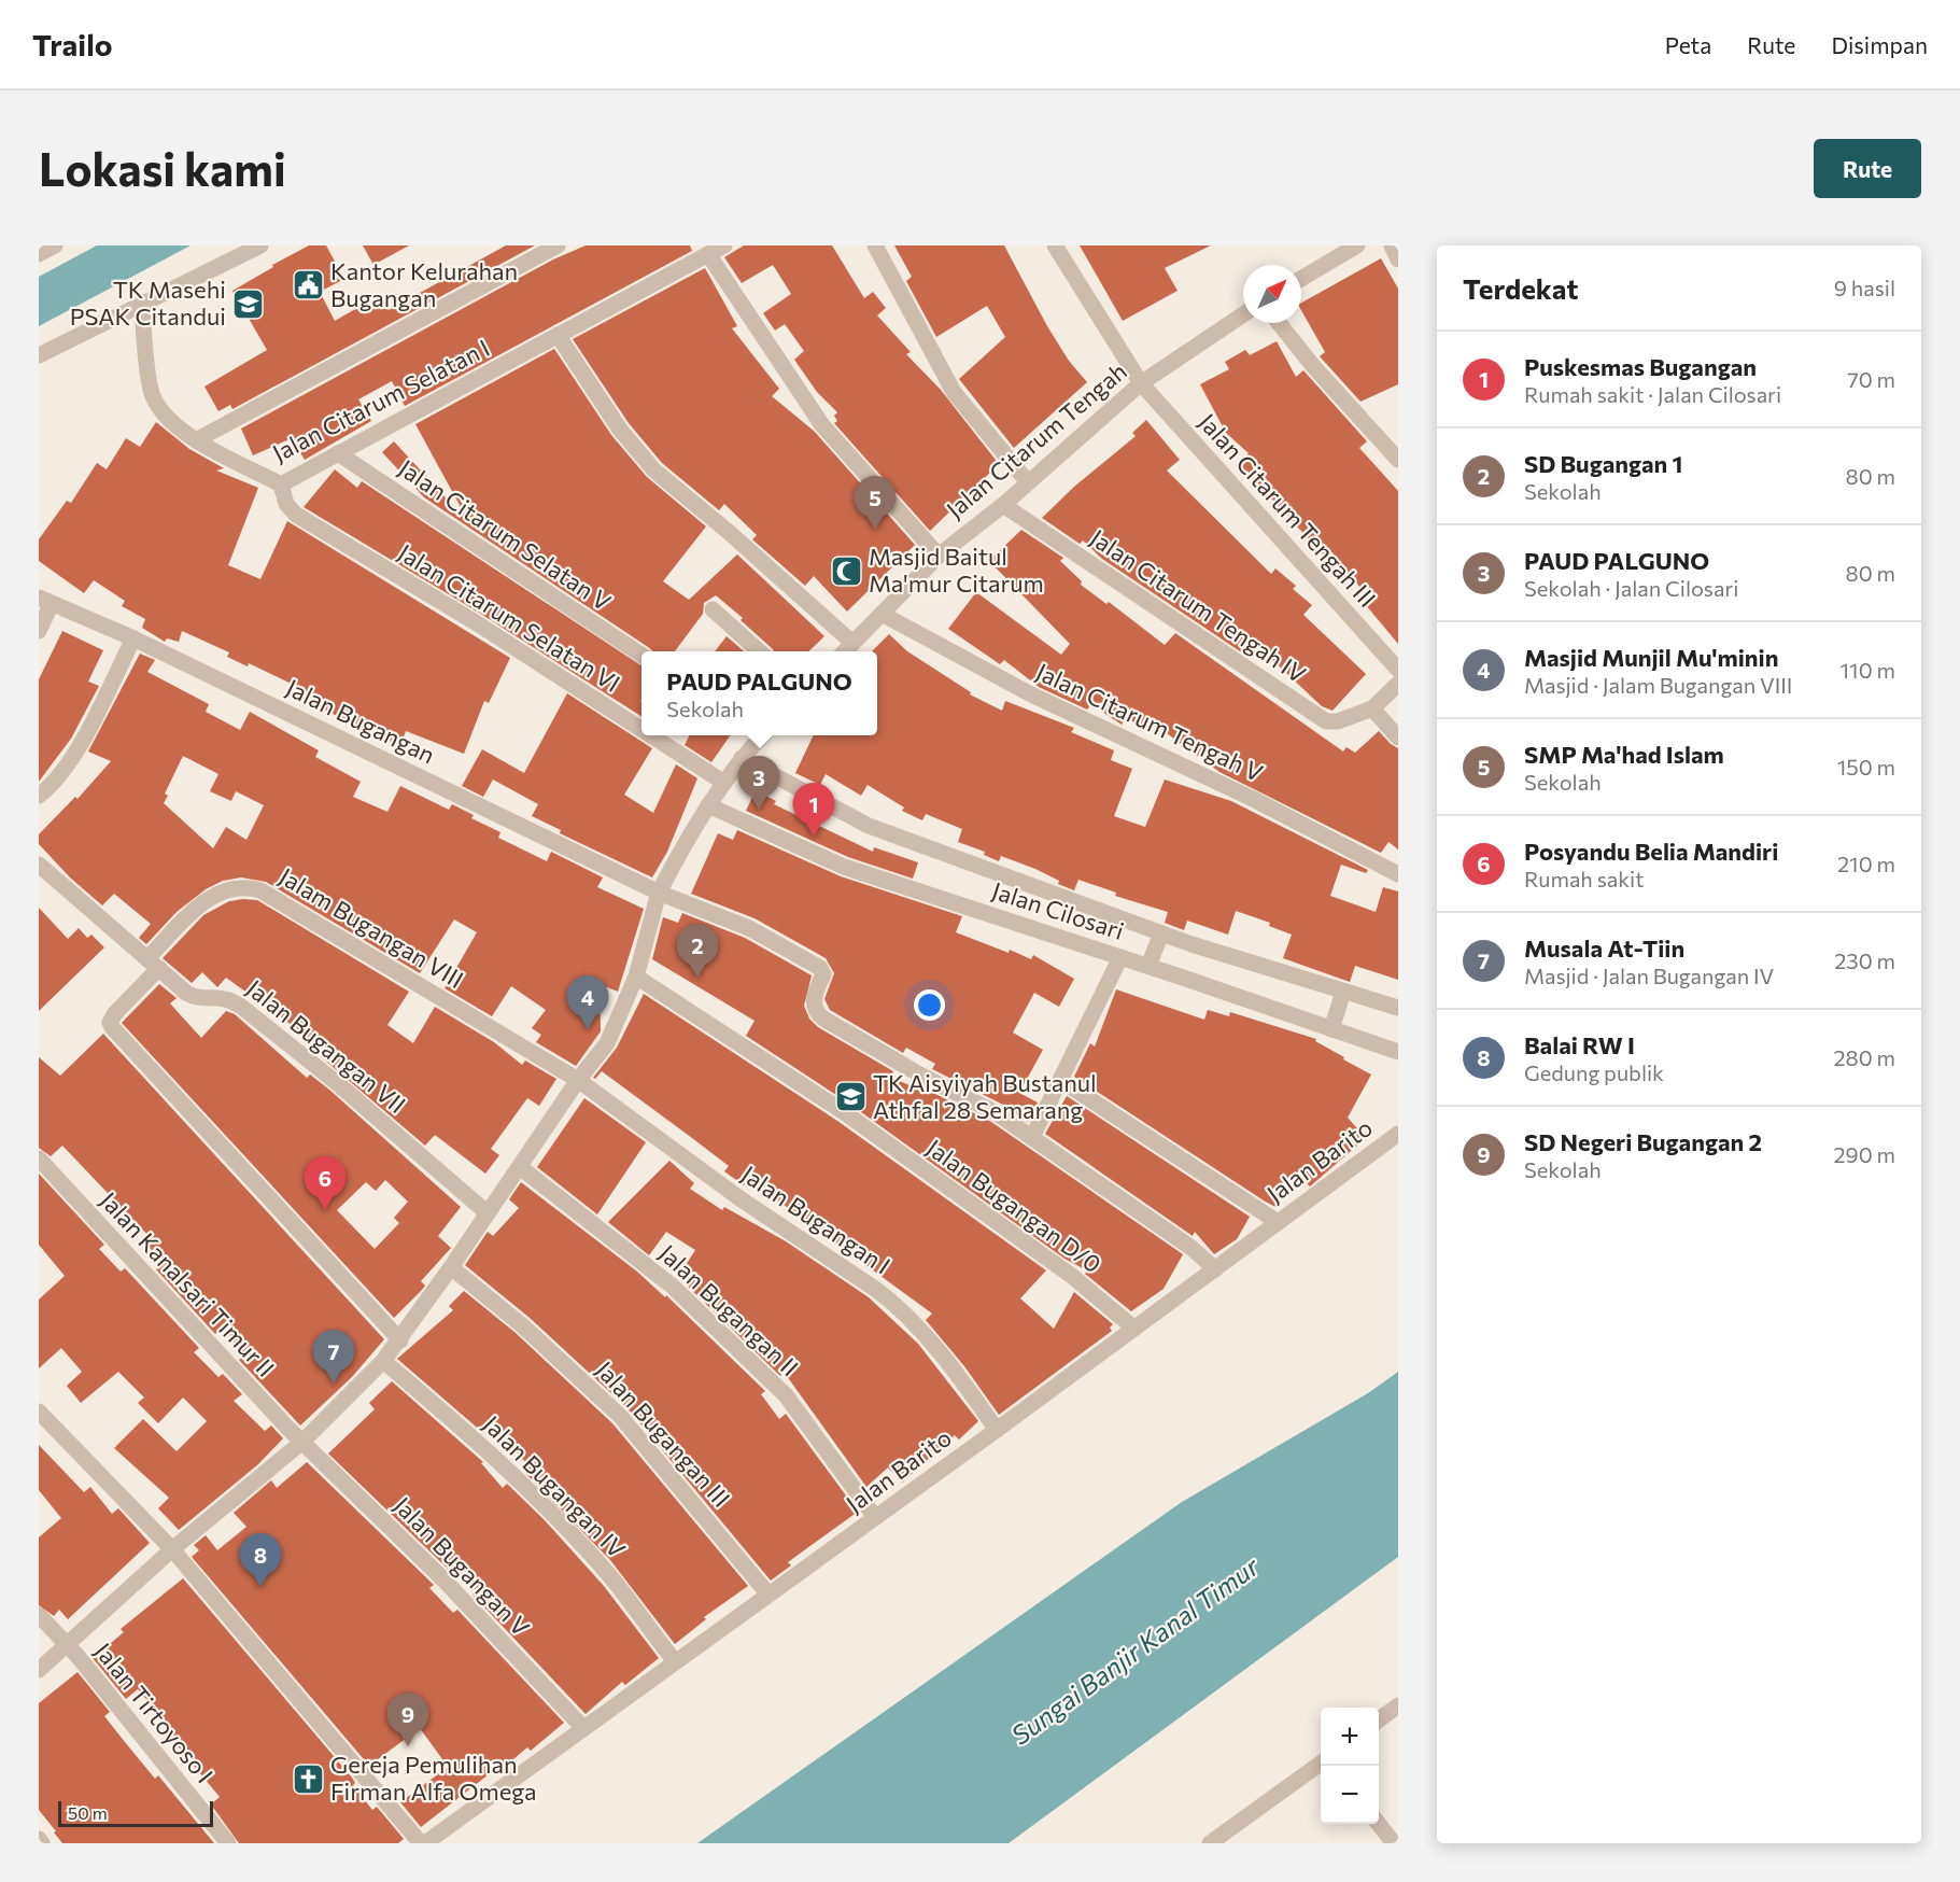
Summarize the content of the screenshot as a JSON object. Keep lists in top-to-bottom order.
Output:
{
  "streets": {
    "street": [
      "Jalan Citarum Selatan I",
      "Jalan Citarum Tengah",
      "Jalan Citarum Tengah III",
      "Jalan Citarum Selatan V",
      "Jalan Citarum Tengah IV",
      "Jalan Citarum Selatan VI",
      "Jalan Bugangan",
      "Jalan Citarum Tengah V",
      "Jalan Cilosari",
      "Jalam Bugangan VIII",
      "Jalan Bugangan VII",
      "Jalan Barito",
      "Jalan Bugangan D/0",
      "Jalan Bugangan I",
      "Jalan Kanalsari Timur II",
      "Jalan Bugangan II",
      "Jalan Bugangan III",
      "Jalan Bugangan IV",
      "Jalan Bugangan V",
      "Jalan Tirtoyoso I"
    ]
  },
  "crossings": [
    ["Jalan Citarum Selatan I", "Jalan Citarum Selatan V"],
    ["Jalan Citarum Selatan I", "Jalan Citarum Selatan VI"],
    ["Jalan Citarum Tengah", "Jalan Citarum Tengah III"],
    ["Jalan Citarum Tengah", "Jalan Citarum Tengah IV"],
    ["Jalan Citarum Tengah", "Jalan Citarum Tengah V"],
    ["Jalam Bugangan VIII", "Jalan Bugangan VII"],
    ["Jalam Bugangan VIII", "Jalan Bugangan I"],
    ["Jalan Barito", "Jalan Bugangan D/0"],
    ["Jalan Barito", "Jalan Bugangan I"],
    ["Jalan Barito", "Jalan Bugangan II"],
    ["Jalan Barito", "Jalan Bugangan III"],
    ["Jalan Barito", "Jalan Bugangan IV"],
    ["Jalan Barito", "Jalan Bugangan V"],
    ["Jalan Kanalsari Timur II", "Jalan Bugangan V"]
  ],
  "water": ["Sungai Banjir Kanal Timur"],
  "places": {
    "public building": ["Kantor Kelurahan Bugangan"],
    "school or university": ["TK Masehi PSAK Citandui", "TK Aisyiyah Bustanul Athfal 28 Semarang"],
    "mosque": ["Masjid Baitul Ma'mur Citarum"],
    "church": ["Gereja Pemulihan Firman Alfa Omega"]
  },
  "scale_bar": "50 m",
  "north": "top right",
  "page": {
    "header": "Trailo",
    "nav": ["Peta", "Rute", "Disimpan"],
    "buttons": "Rute",
    "title": "Lokasi kami",
    "heading": ["Terdekat", "9 hasil"],
    "list": [
      {
        "mark": "1",
        "name": "Puskesmas Bugangan",
        "note": "Rumah sakit · Jalan Cilosari",
        "value": "70 m"
      },
      {
        "mark": "2",
        "name": "SD Bugangan 1",
        "note": "Sekolah",
        "value": "80 m"
      },
      {
        "mark": "3",
        "name": "PAUD PALGUNO",
        "note": "Sekolah · Jalan Cilosari",
        "value": "80 m"
      },
      {
        "mark": "4",
        "name": "Masjid Munjil Mu'minin",
        "note": "Masjid · Jalam Bugangan VIII",
        "value": "110 m"
      },
      {
        "mark": "5",
        "name": "SMP Ma'had Islam",
        "note": "Sekolah",
        "value": "150 m"
      },
      {
        "mark": "6",
        "name": "Posyandu Belia Mandiri",
        "note": "Rumah sakit",
        "value": "210 m"
      },
      {
        "mark": "7",
        "name": "Musala At-Tiin",
        "note": "Masjid · Jalan Bugangan IV",
        "value": "230 m"
      },
      {
        "mark": "8",
        "name": "Balai RW I",
        "note": "Gedung publik",
        "value": "280 m"
      },
      {
        "mark": "9",
        "name": "SD Negeri Bugangan 2",
        "note": "Sekolah",
        "value": "290 m"
      }
    ],
    "pins": [
      "5",
      "3",
      "1",
      "2",
      "4",
      "6",
      "7",
      "8",
      "9"
    ],
    "popup": ["PAUD PALGUNO", "Sekolah"],
    "map_buttons": ["+", "−"],
    "scale": "50 m"
  }
}
